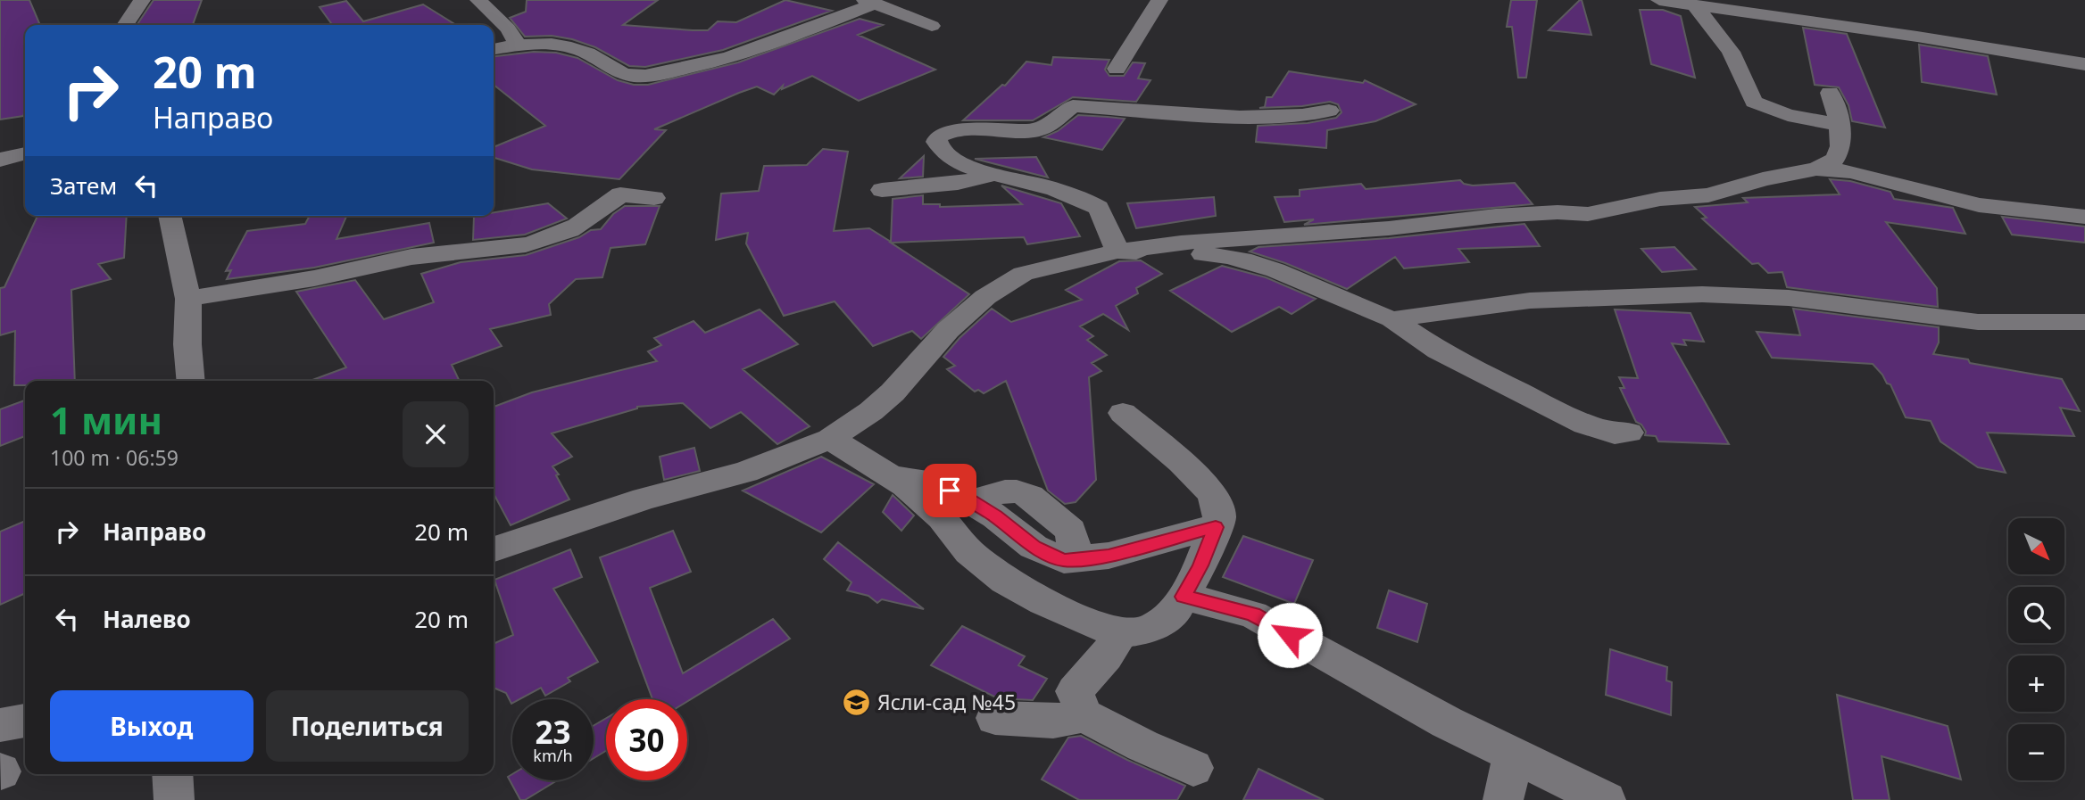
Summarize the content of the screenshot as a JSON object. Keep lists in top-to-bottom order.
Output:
{
  "places": {
    "school or university": ["Ясли-сад №45"]
  },
  "north": "bottom right",
  "page": {
    "turn": ["20 m", "Направо"],
    "then": "Затем",
    "heading": ["1 мин", "100 m · 06:59"],
    "list": [
      {
        "name": "Направо",
        "value": "20 m"
      },
      {
        "name": "Налево",
        "value": "20 m"
      }
    ],
    "map_buttons": ["+", "−"],
    "buttons": ["Выход", "Поделиться"],
    "speed": "23 km/h",
    "limit": "30"
  }
}
